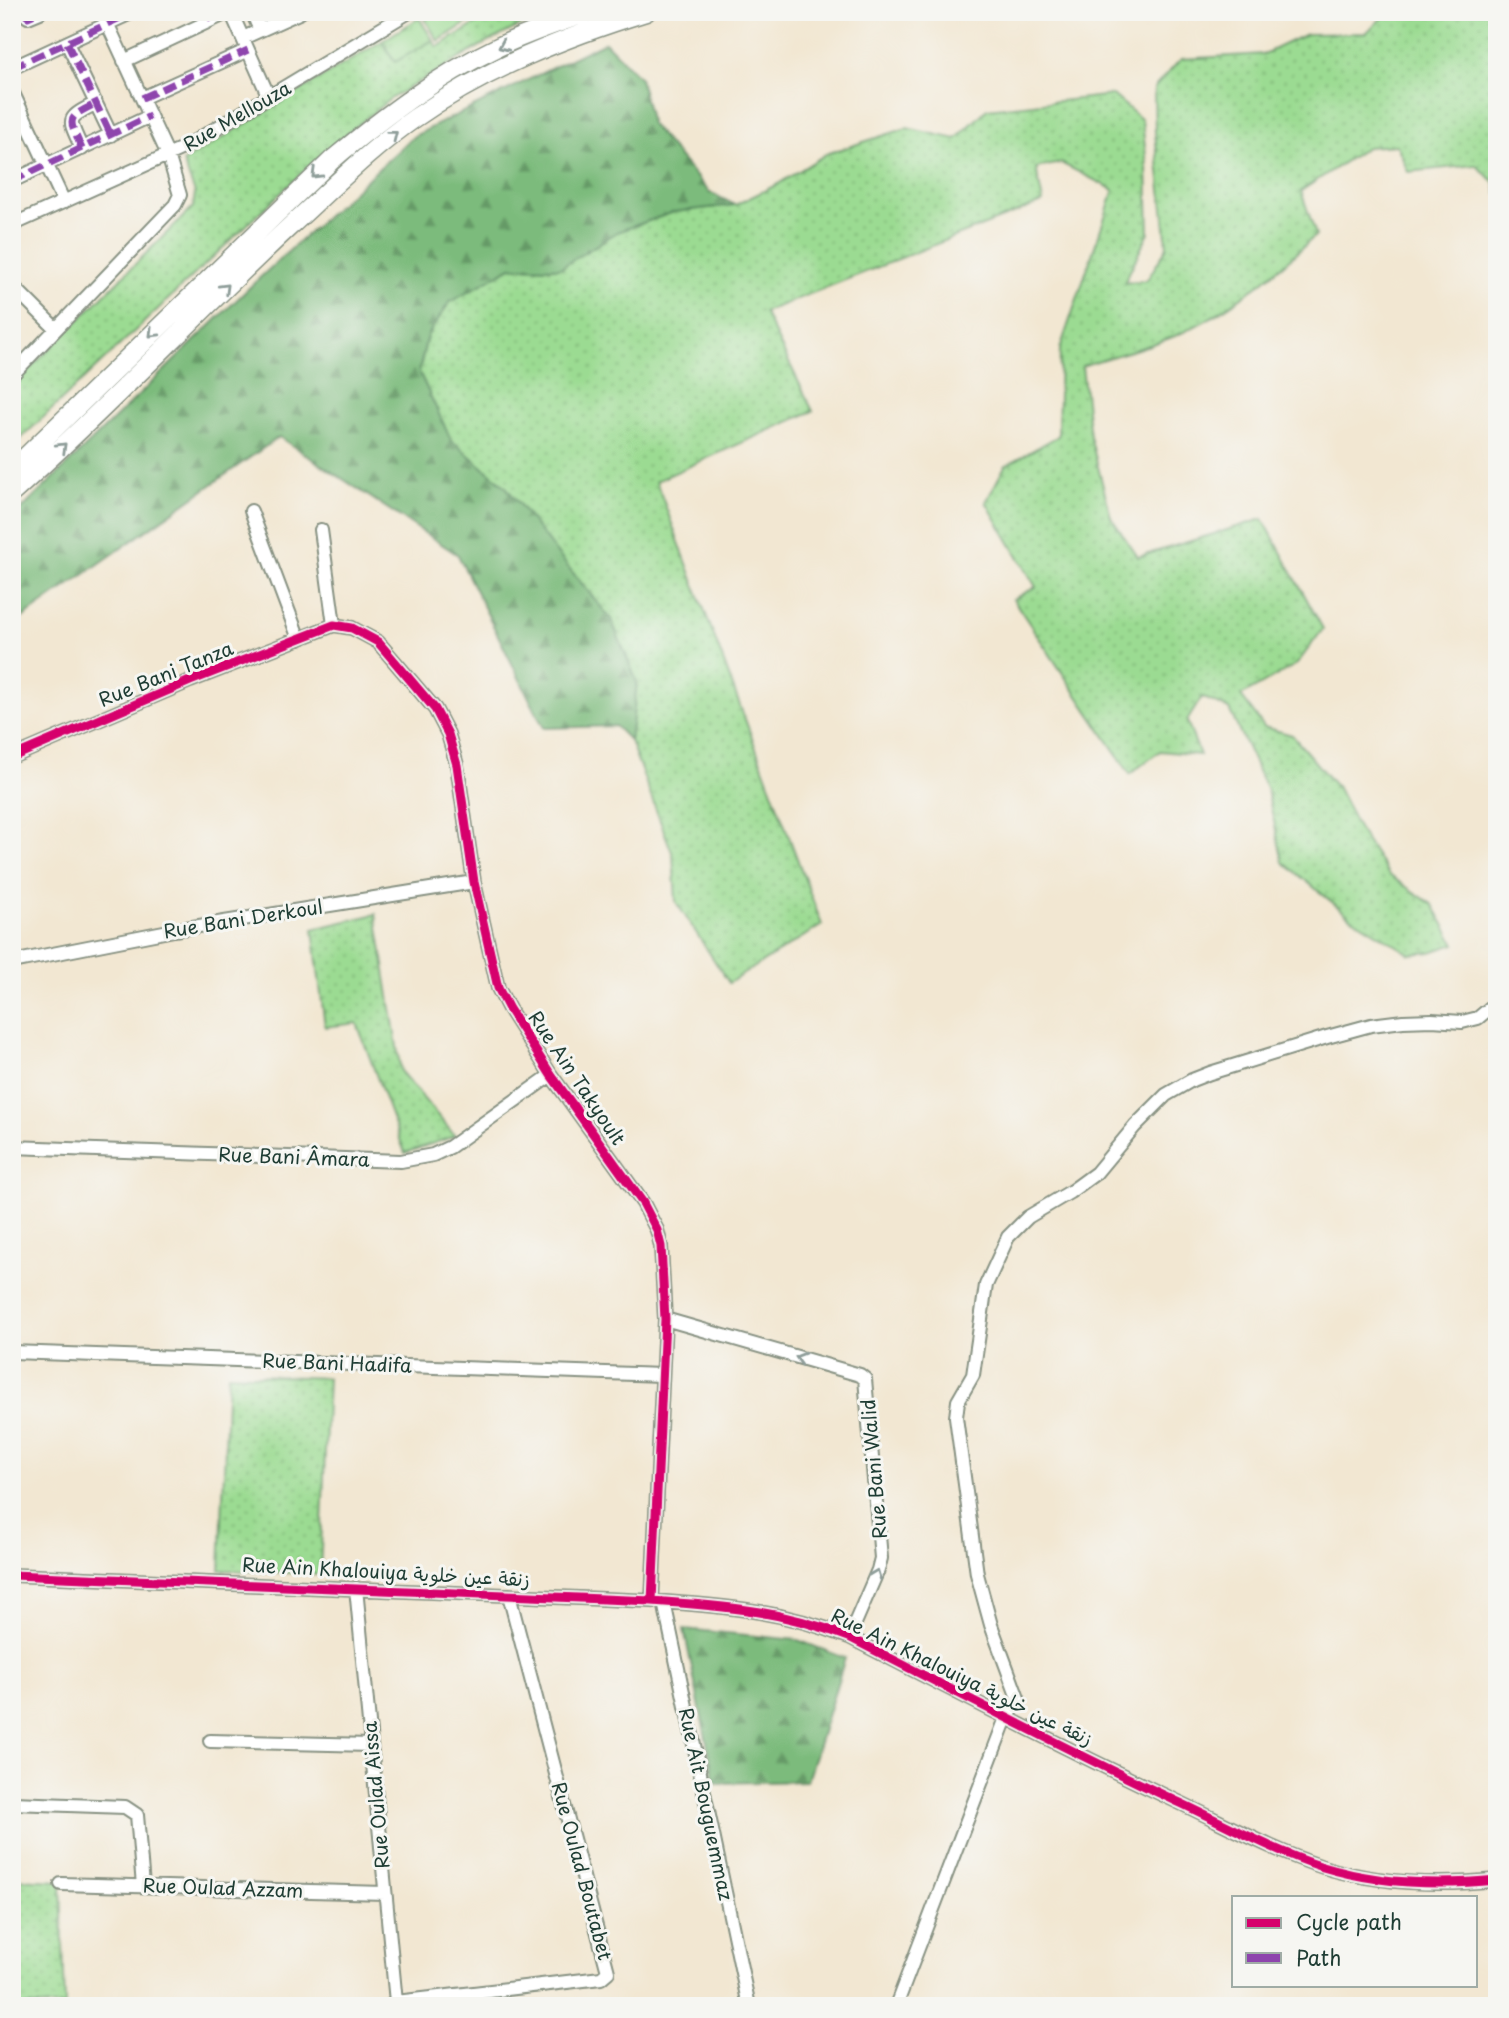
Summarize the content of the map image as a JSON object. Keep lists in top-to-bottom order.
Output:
{
  "streets": {
    "street": [
      "Rue Mellouza",
      "Rue Bani Tanza",
      "Rue Bani Derkoul",
      "Rue Ain Takyoult",
      "Rue Bani Âmara",
      "Rue Bani Hadifa",
      "Rue Bani Walid",
      "Rue Ain Khalouiya زنقة عين خلوية",
      "Rue Oulad Aissa",
      "Rue Ait Bouguemmaz",
      "Rue Oulad Boutabet",
      "Rue Oulad Azzam"
    ]
  },
  "crossings": [
    ["Rue Bani Tanza", "Rue Ain Takyoult"],
    ["Rue Bani Derkoul", "Rue Ain Takyoult"],
    ["Rue Ain Takyoult", "Rue Bani Âmara"],
    ["Rue Ain Takyoult", "Rue Bani Hadifa"],
    ["Rue Ain Takyoult", "Rue Bani Walid"],
    ["Rue Ain Takyoult", "Rue Ain Khalouiya زنقة عين خلوية"],
    ["Rue Ain Takyoult", "Rue Ait Bouguemmaz"],
    ["Rue Bani Walid", "Rue Ain Khalouiya زنقة عين خلوية"],
    ["Rue Ain Khalouiya زنقة عين خلوية", "Rue Oulad Aissa"],
    ["Rue Ain Khalouiya زنقة عين خلوية", "Rue Ait Bouguemmaz"],
    ["Rue Ain Khalouiya زنقة عين خلوية", "Rue Oulad Boutabet"],
    ["Rue Oulad Aissa", "Rue Oulad Boutabet"],
    ["Rue Oulad Aissa", "Rue Oulad Azzam"]
  ],
  "legend": ["Cycle path", "Path"]
}
